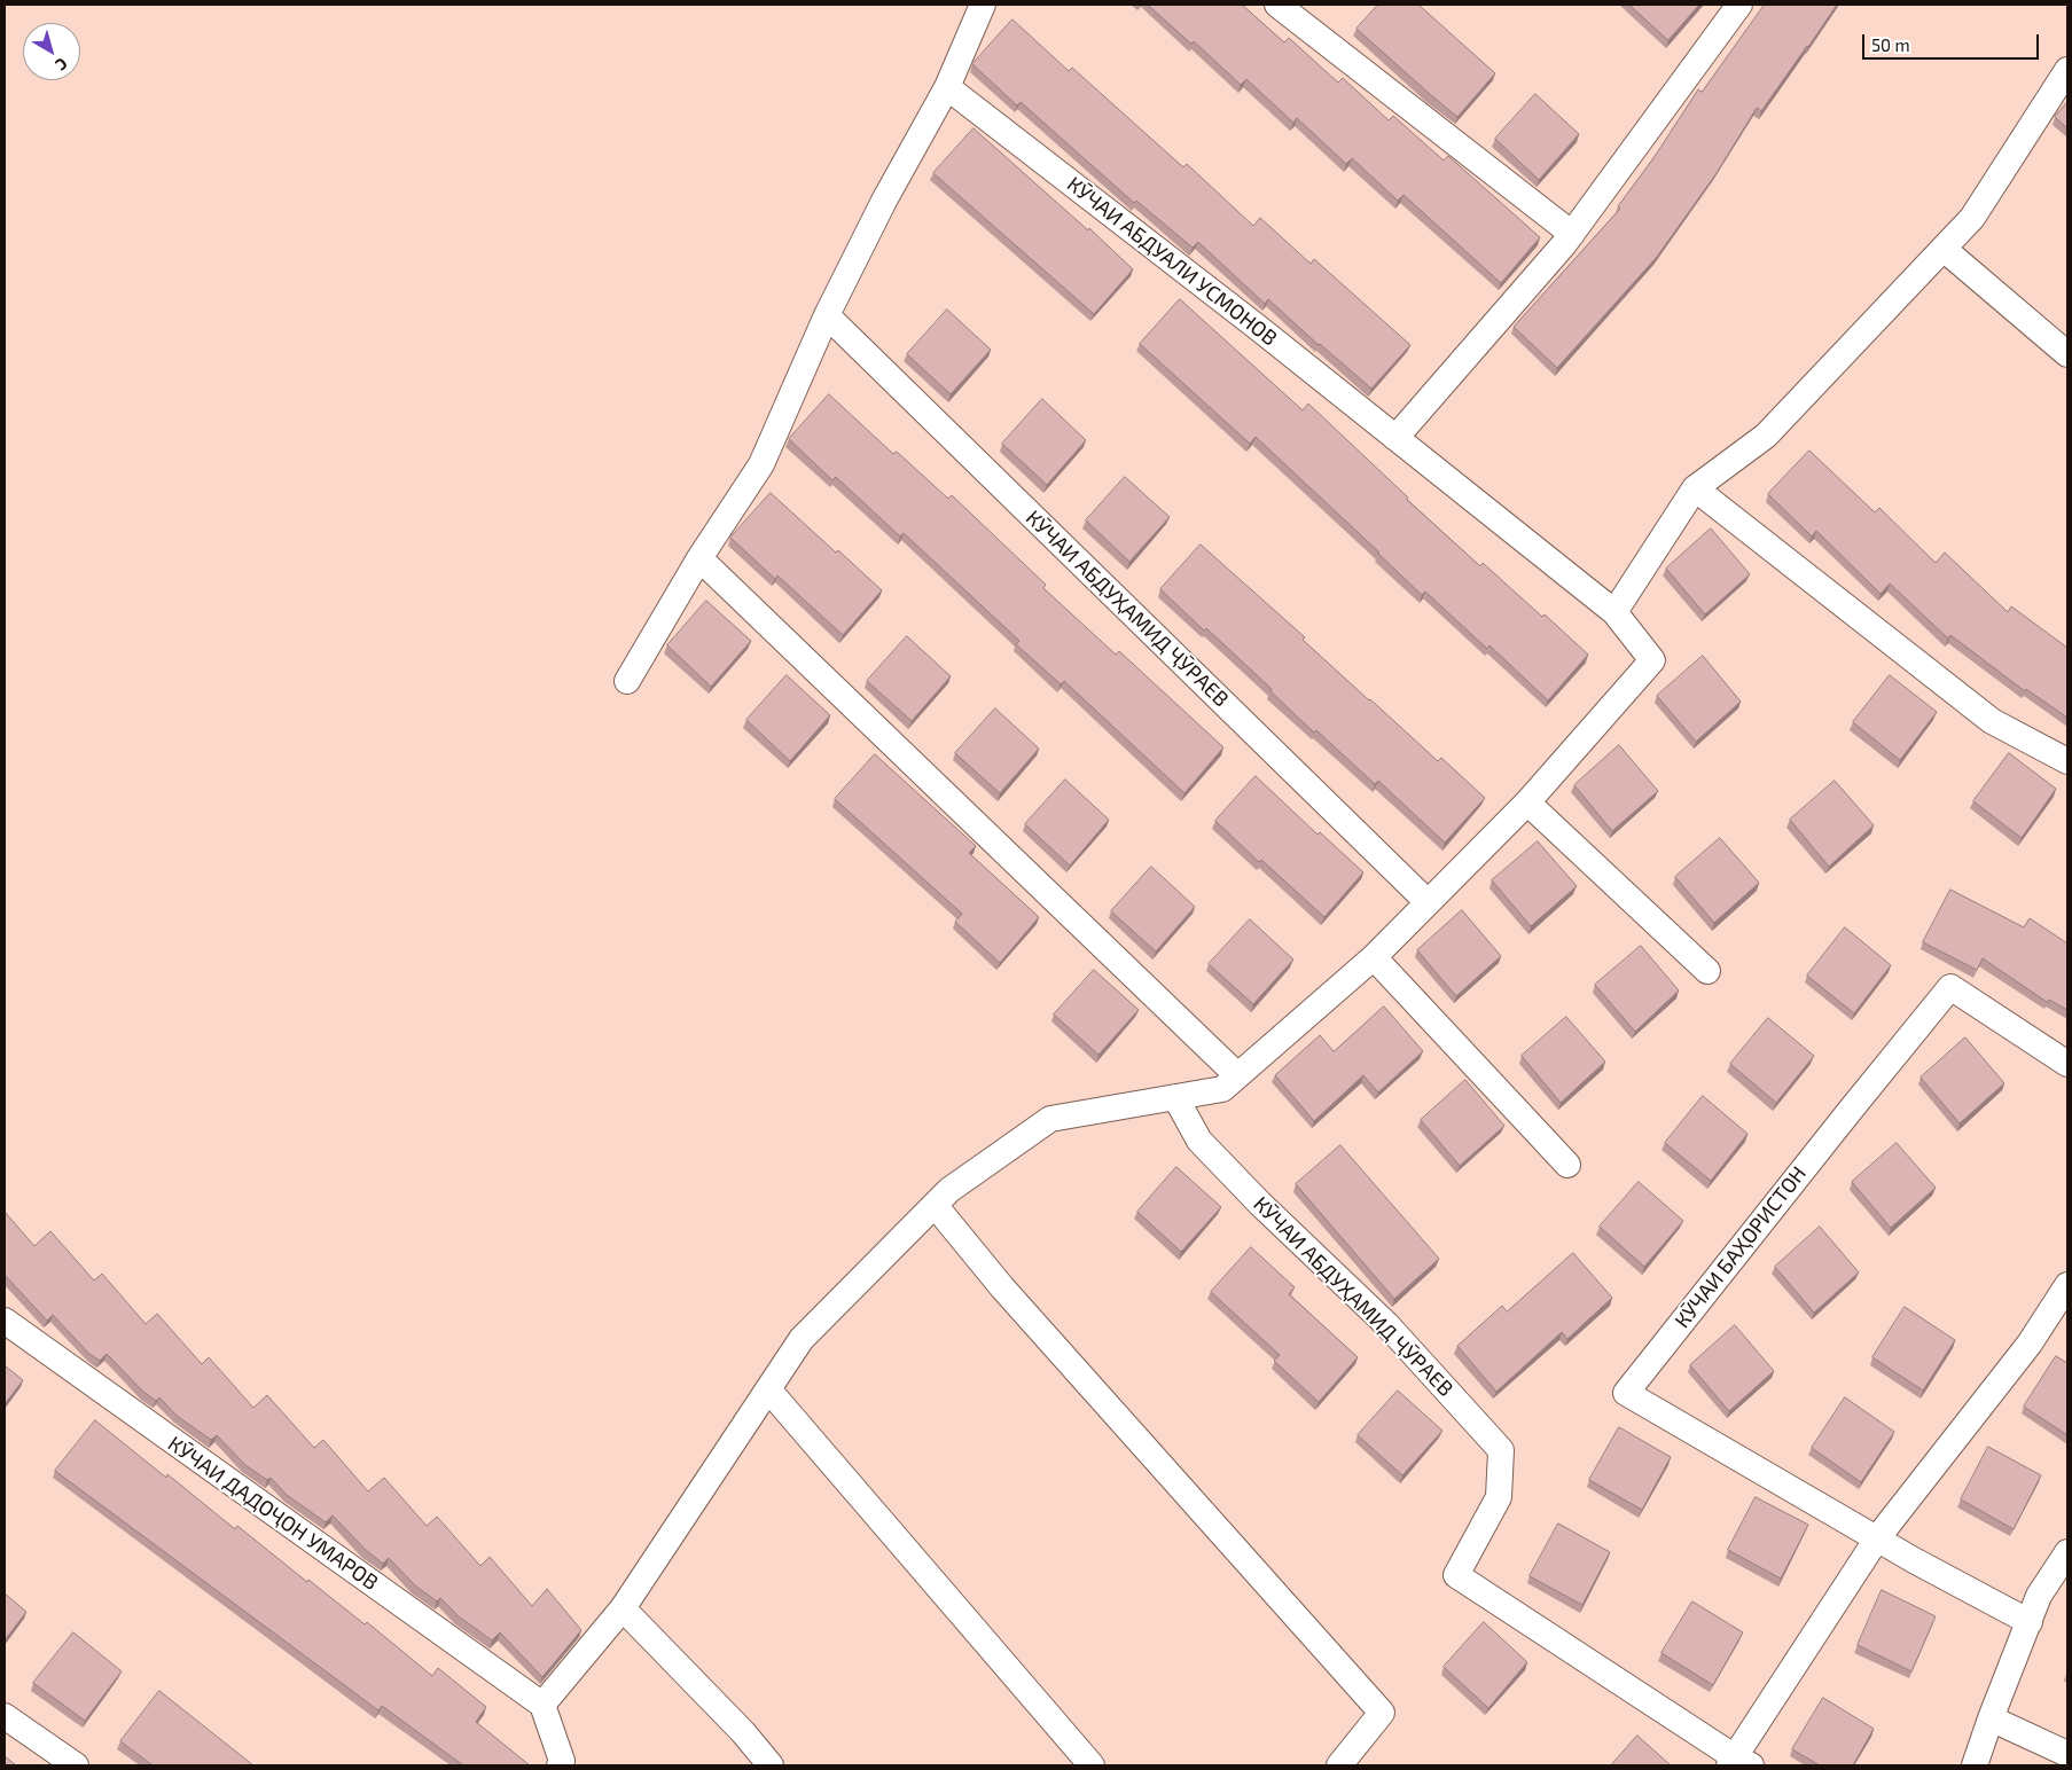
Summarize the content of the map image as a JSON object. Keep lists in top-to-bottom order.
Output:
{
  "streets": {
    "street": [
      "КӮЧАИ АБДУАЛИ УСМОНОВ",
      "КӮЧАИ АБДУҲАМИД ҶӮРАЕВ",
      "КӮЧАИ БАҲОРИСТОН",
      "КӮЧАИ ДАДОҶОН УМАРОВ"
    ]
  },
  "scale_bar": "50 m",
  "north": "bottom right"
}
